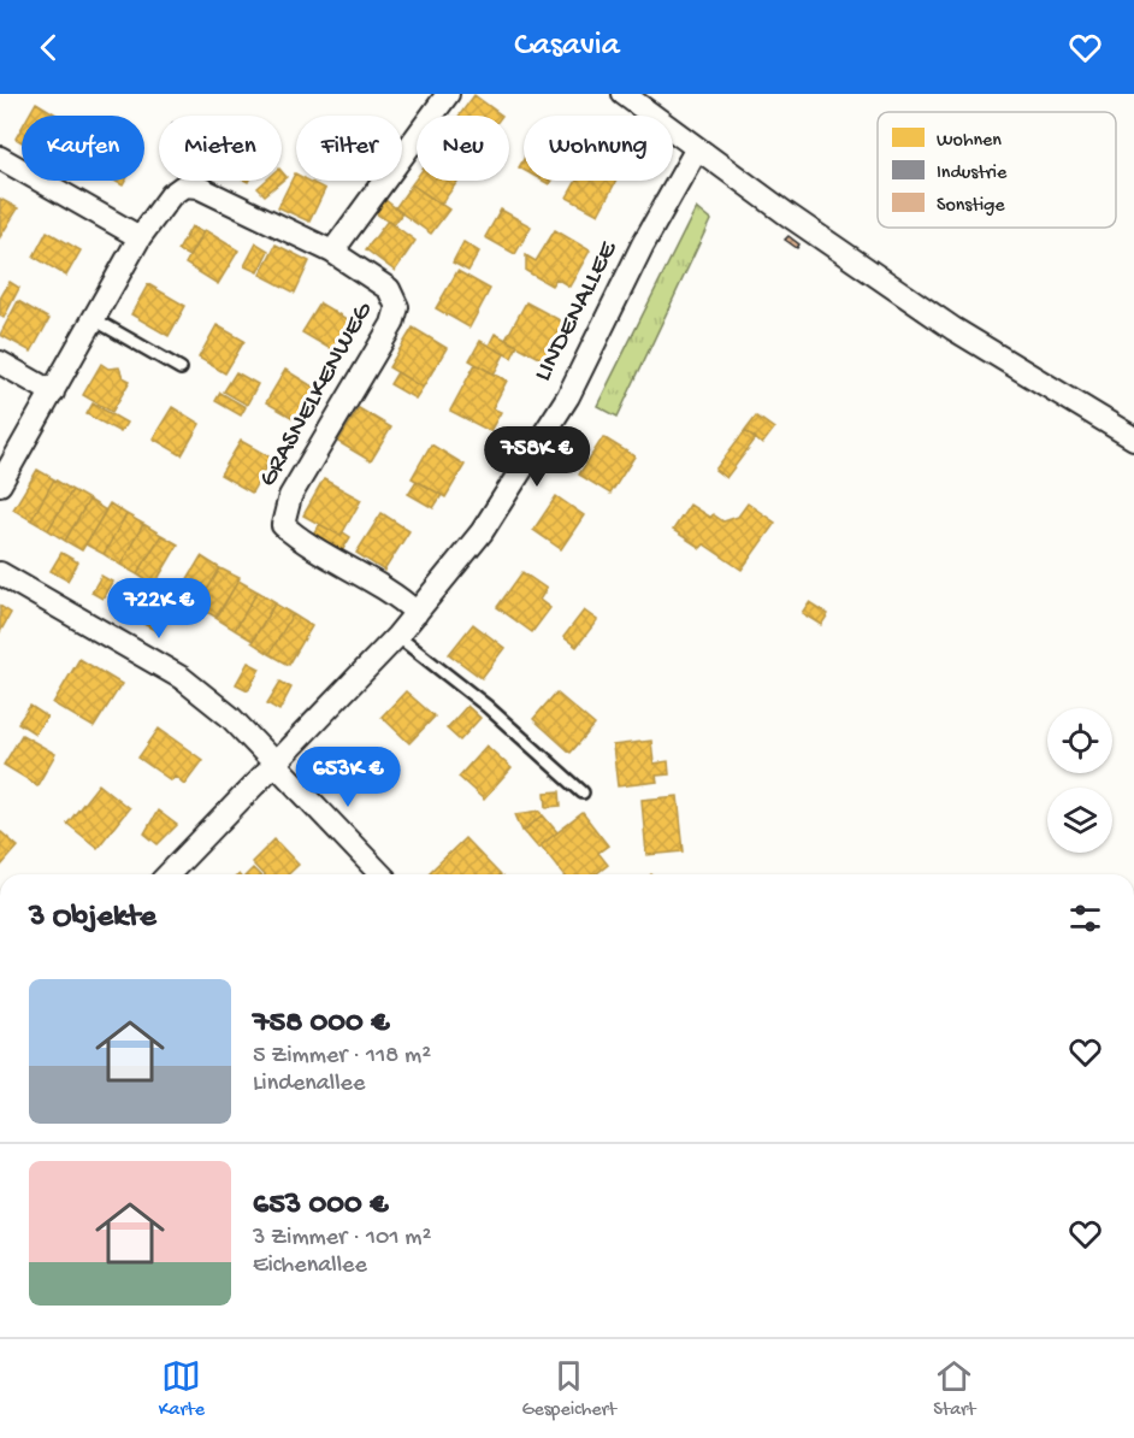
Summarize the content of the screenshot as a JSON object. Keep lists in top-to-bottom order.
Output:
{
  "streets": {
    "street": ["LINDENALLEE", "GRASNELKENWEG"]
  },
  "crossings": [
    ["LINDENALLEE", "GRASNELKENWEG"]
  ],
  "legend": ["Wohnen", "Industrie", "Sonstige"],
  "page": {
    "header": "Casavia",
    "chip": [
      "Kaufen",
      "Mieten",
      "Filter",
      "Neu",
      "Wohnung"
    ],
    "price": ["758K €", "722K €", "653K €"],
    "heading": "3 Objekte",
    "list": [
      {
        "name": "758 000 €",
        "note": "5 Zimmer · 118 m² · Lindenallee"
      },
      {
        "name": "653 000 €",
        "note": "3 Zimmer · 101 m² · Eichenallee"
      }
    ],
    "tabs": ["Karte", "Gespeichert", "Start"]
  }
}
